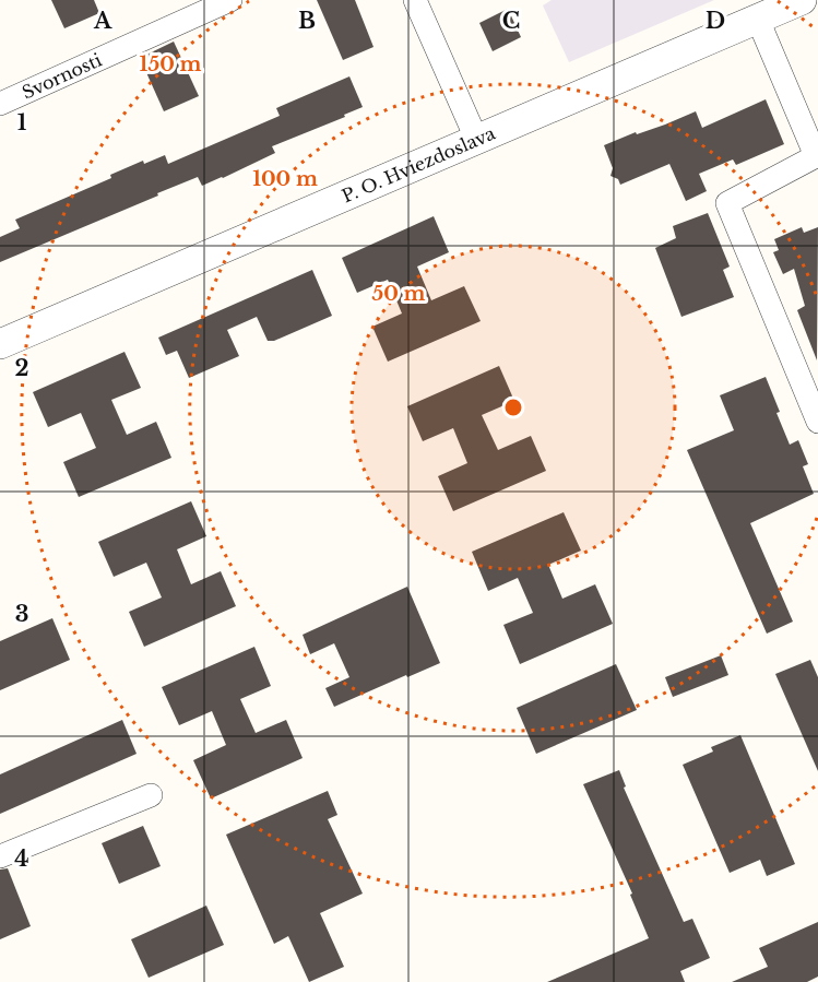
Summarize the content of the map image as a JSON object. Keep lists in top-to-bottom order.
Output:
{
  "streets": {
    "street": ["Svornosti", "P. O. Hviezdoslava"]
  },
  "grid": {
    "columns": [
      "A",
      "B",
      "C",
      "D"
    ],
    "rows": [
      "1",
      "2",
      "3",
      "4"
    ]
  },
  "rings": ["150 m", "100 m", "50 m"]
}
